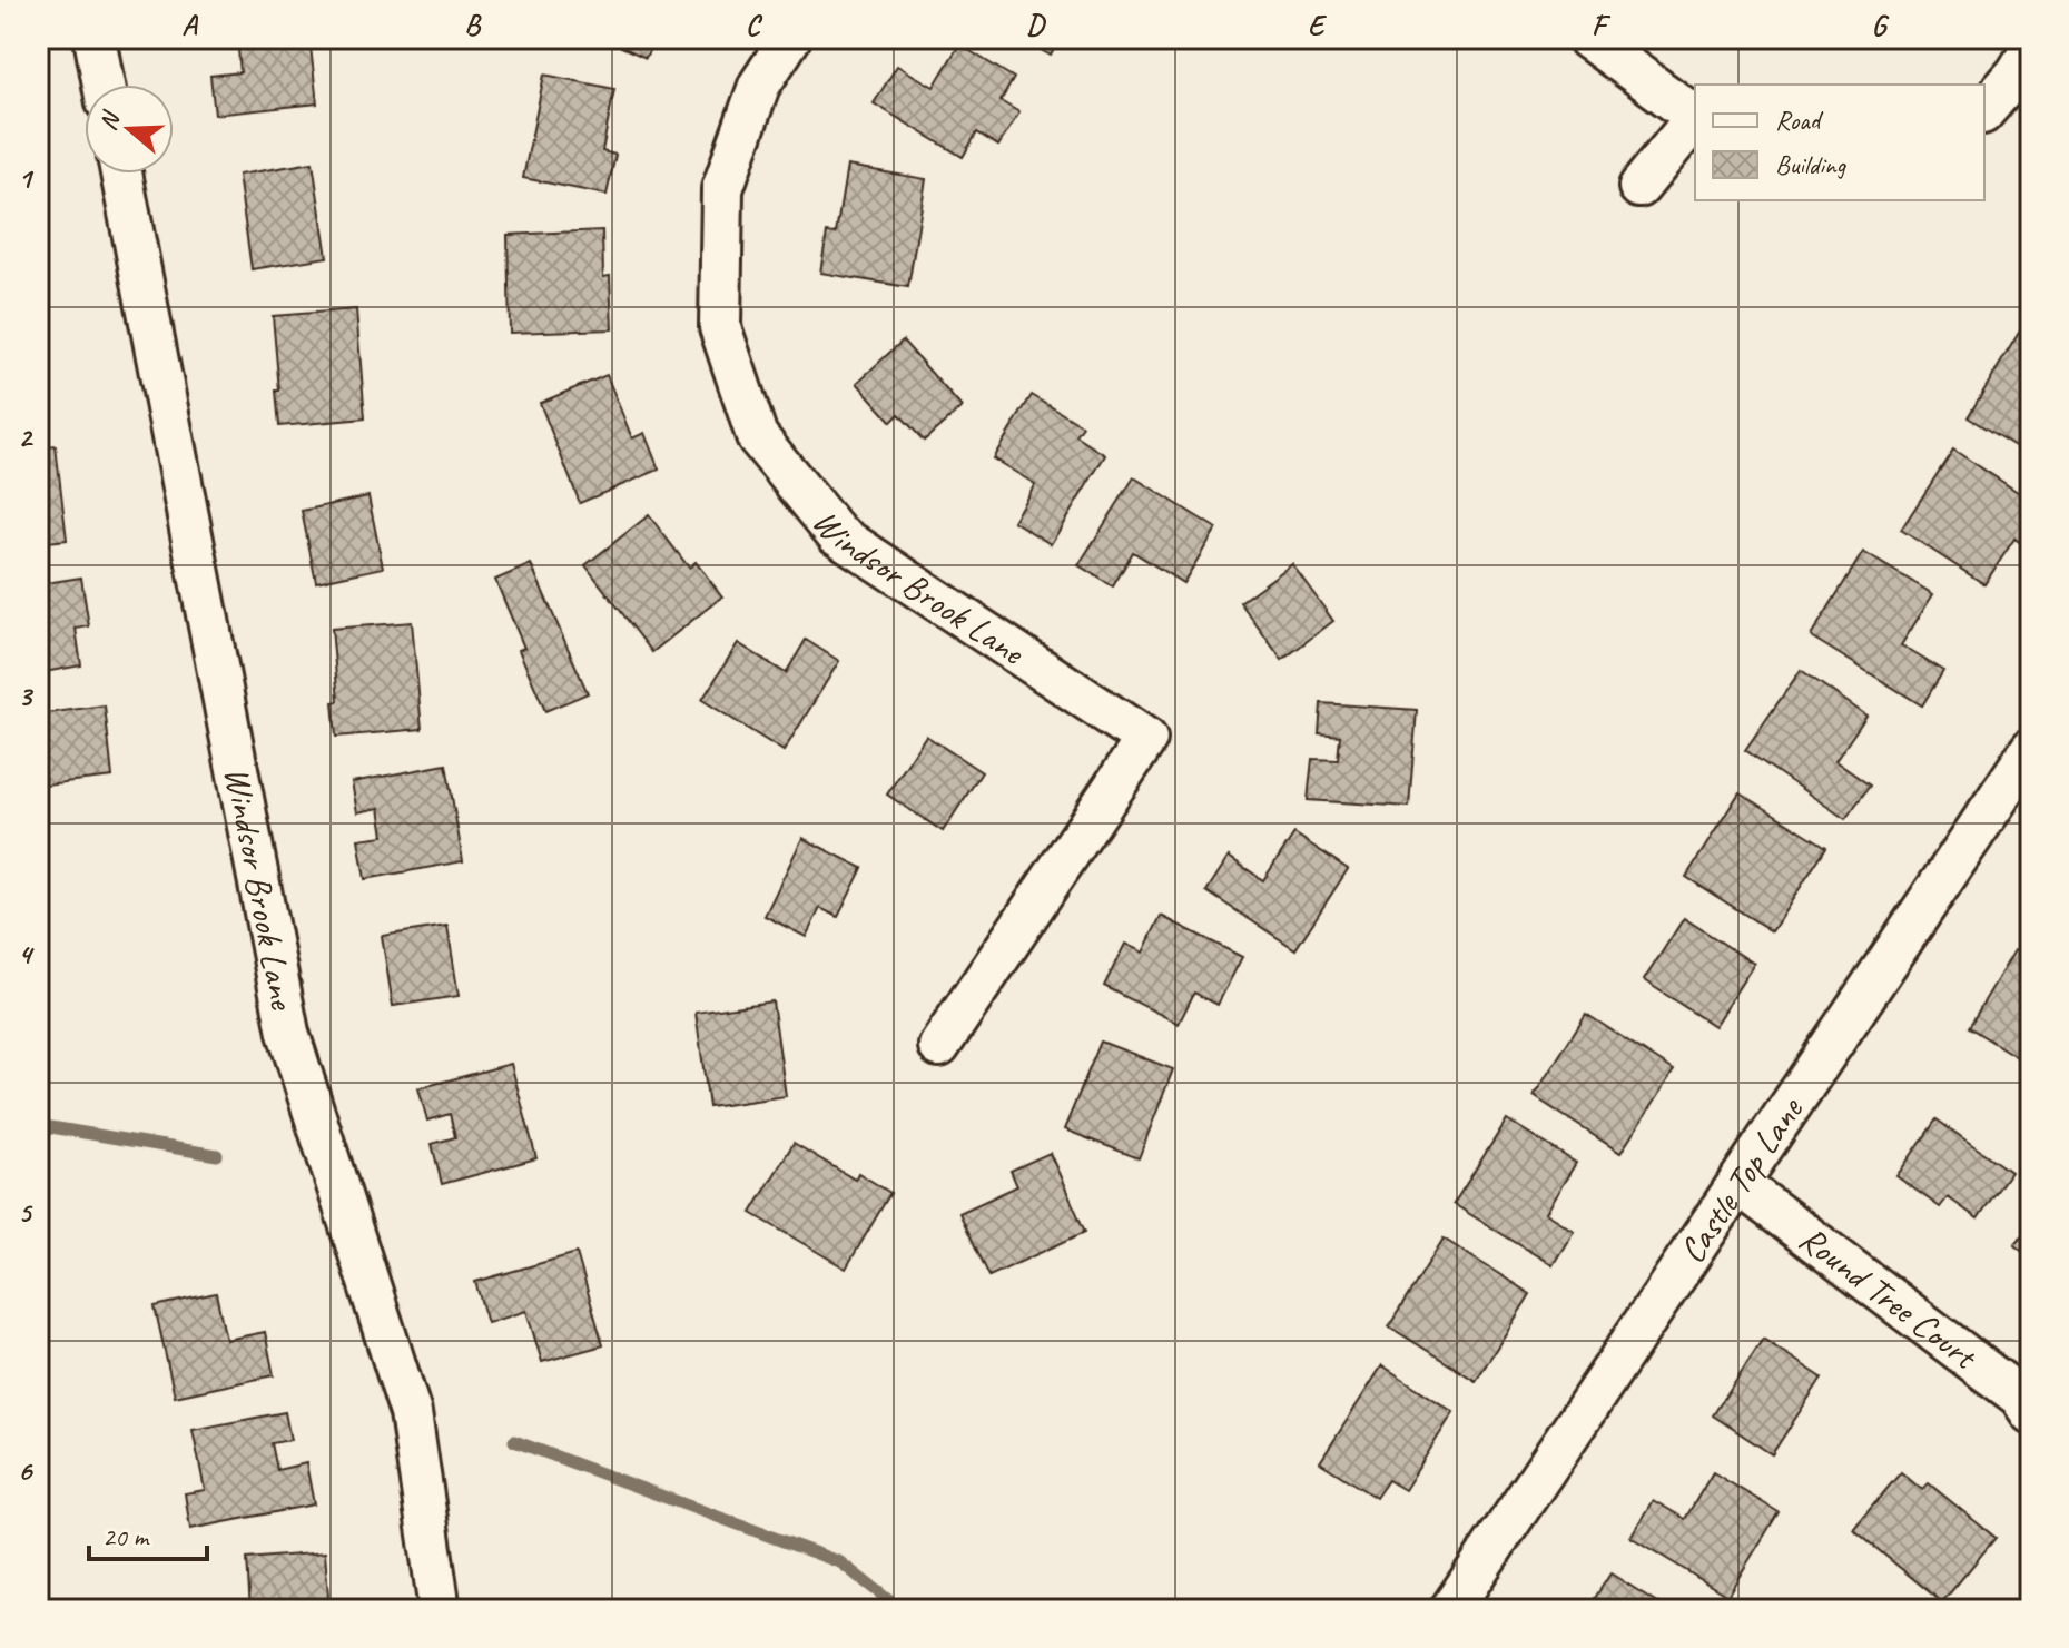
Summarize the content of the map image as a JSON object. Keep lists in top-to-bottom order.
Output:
{
  "streets": {
    "street": ["Windsor Brook Lane", "Castle Top Lane", "Round Tree Court"]
  },
  "crossings": [
    ["Castle Top Lane", "Round Tree Court"]
  ],
  "legend": ["Road", "Building"],
  "scale_bar": "20 m",
  "north": "left",
  "grid": {
    "columns": [
      "A",
      "B",
      "C",
      "D",
      "E",
      "F",
      "G"
    ],
    "rows": [
      "1",
      "2",
      "3",
      "4",
      "5",
      "6"
    ]
  }
}
